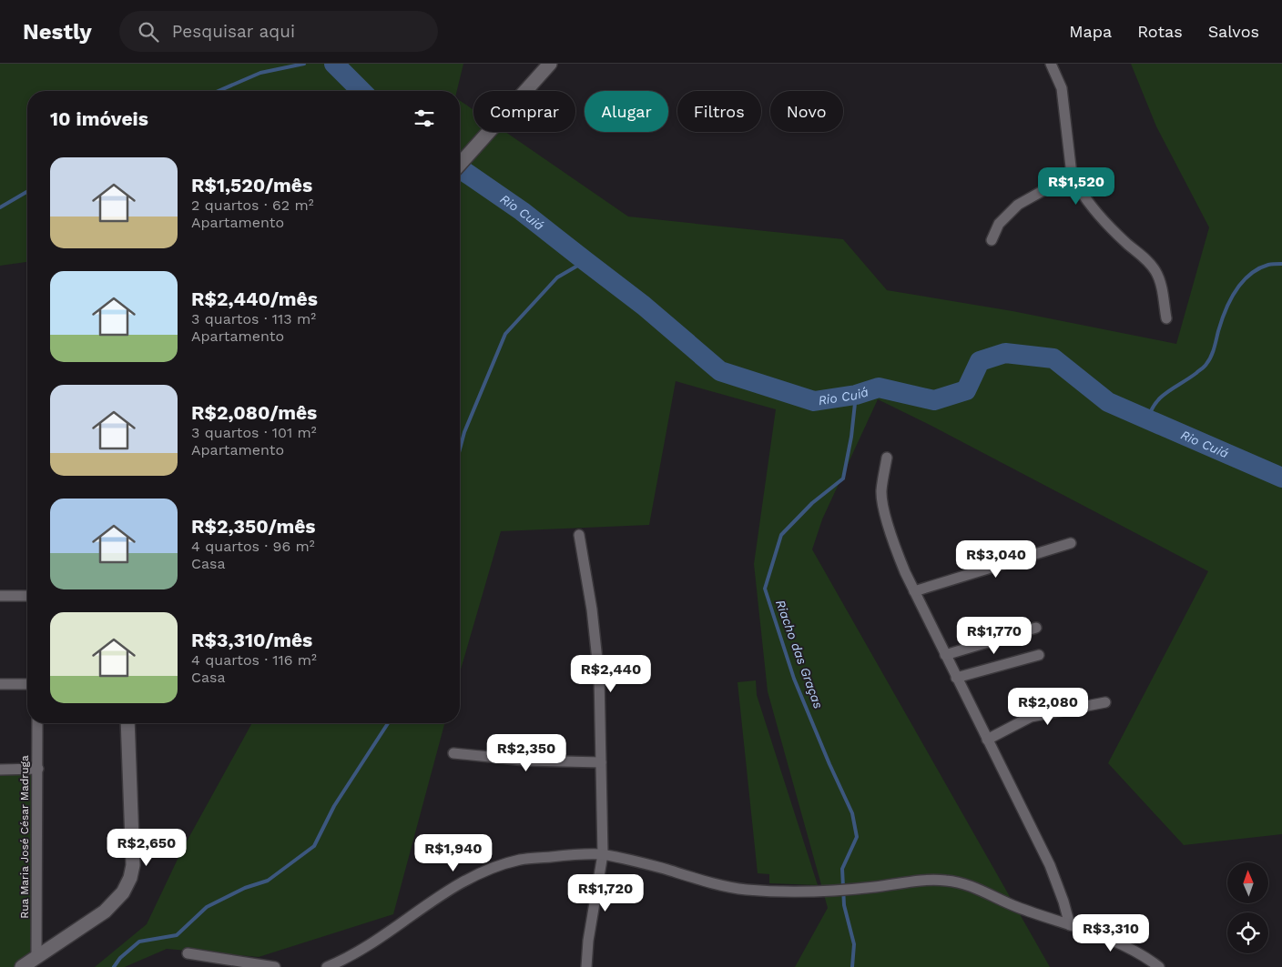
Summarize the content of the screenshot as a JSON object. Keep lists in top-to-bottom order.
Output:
{
  "streets": {
    "street": ["Rua Maria José César Madruga"]
  },
  "water": ["Rio Cuiá", "Riacho das Graças"],
  "north": "top",
  "page": {
    "header": "Nestly",
    "search": "Pesquisar aqui",
    "nav": ["Mapa", "Rotas", "Salvos"],
    "chip": [
      "Comprar",
      "Alugar",
      "Filtros",
      "Novo"
    ],
    "heading": "10 imóveis",
    "list": [
      {
        "name": "R$1,520/mês",
        "note": "2 quartos · 62 m² · Apartamento"
      },
      {
        "name": "R$2,440/mês",
        "note": "3 quartos · 113 m² · Apartamento"
      },
      {
        "name": "R$2,080/mês",
        "note": "3 quartos · 101 m² · Apartamento"
      },
      {
        "name": "R$2,350/mês",
        "note": "4 quartos · 96 m² · Casa"
      },
      {
        "name": "R$3,310/mês",
        "note": "4 quartos · 116 m² · Casa"
      }
    ],
    "price": [
      "R$1,520",
      "R$3,040",
      "R$1,770",
      "R$2,440",
      "R$2,080",
      "R$2,350",
      "R$2,650",
      "R$1,940",
      "R$1,720",
      "R$3,310"
    ]
  }
}
